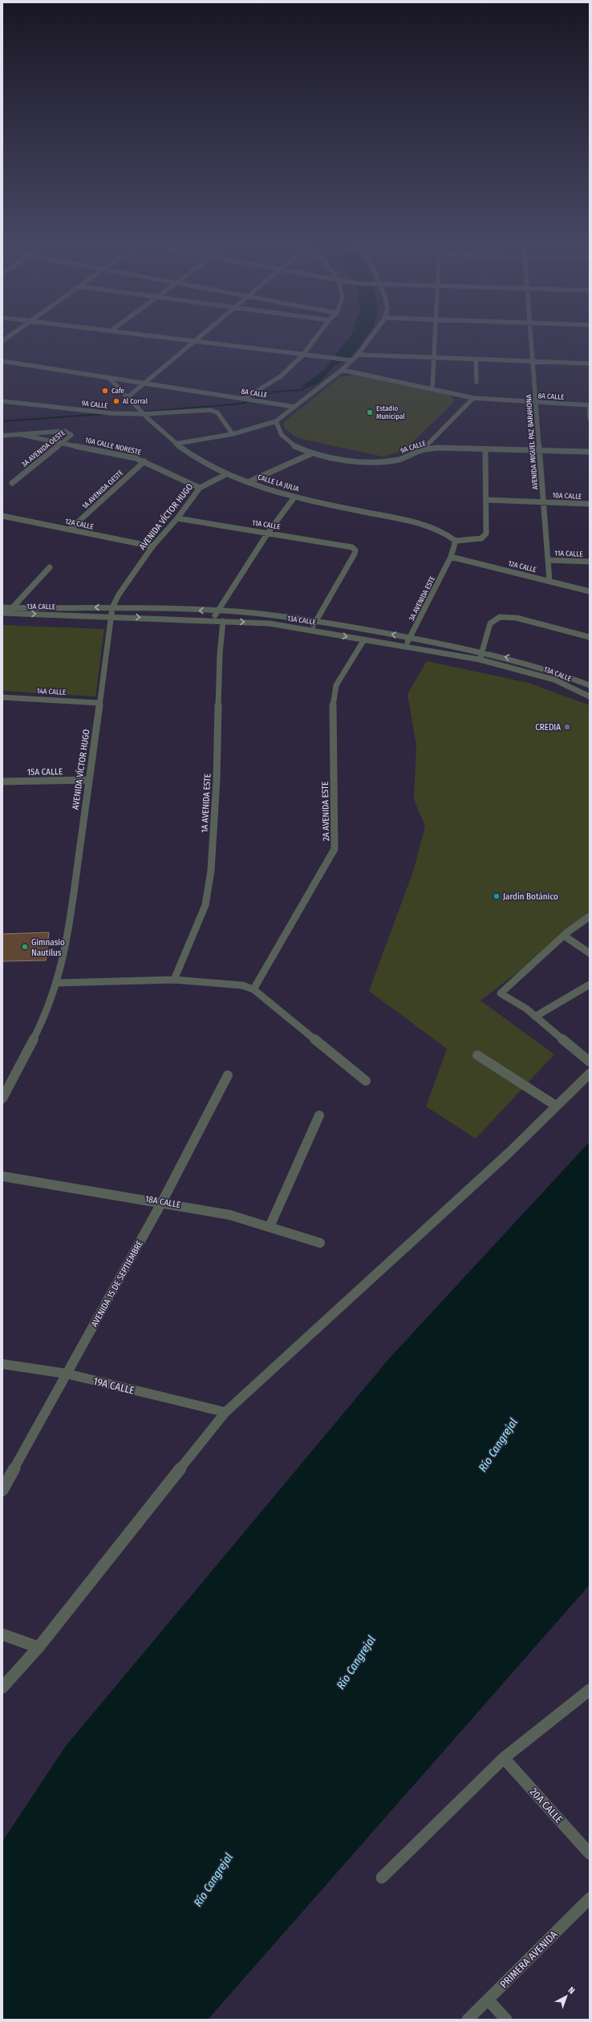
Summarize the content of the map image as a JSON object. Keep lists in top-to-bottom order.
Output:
{
  "streets": {
    "street": [
      "8A CALLE",
      "9A CALLE",
      "AVENIDA MIGUEL PAZ BARAHONA",
      "10A CALLE NORESTE",
      "3A AVENIDA OESTE",
      "CALLE LA JULIA",
      "1A AVENIDA OESTE",
      "10A CALLE",
      "AVENIDA VÍCTOR HUGO",
      "12A CALLE",
      "11A CALLE",
      "3A AVENIDA ESTE",
      "13A CALLE",
      "14A CALLE",
      "15A CALLE",
      "1A AVENIDA ESTE",
      "2A AVENIDA ESTE",
      "18A CALLE",
      "AVENIDA 15 DE SEPTIEMBRE",
      "19A CALLE",
      "20A CALLE",
      "PRIMERA AVENIDA"
    ]
  },
  "crossings": [
    ["8A CALLE", "AVENIDA MIGUEL PAZ BARAHONA"],
    ["8A CALLE", "CALLE LA JULIA"],
    ["9A CALLE", "AVENIDA MIGUEL PAZ BARAHONA"],
    ["9A CALLE", "CALLE LA JULIA"],
    ["AVENIDA MIGUEL PAZ BARAHONA", "10A CALLE"],
    ["AVENIDA MIGUEL PAZ BARAHONA", "12A CALLE"],
    ["AVENIDA MIGUEL PAZ BARAHONA", "11A CALLE"],
    ["10A CALLE NORESTE", "3A AVENIDA OESTE"],
    ["10A CALLE NORESTE", "1A AVENIDA OESTE"],
    ["10A CALLE NORESTE", "AVENIDA VÍCTOR HUGO"],
    ["CALLE LA JULIA", "AVENIDA VÍCTOR HUGO"],
    ["1A AVENIDA OESTE", "12A CALLE"],
    ["AVENIDA VÍCTOR HUGO", "12A CALLE"],
    ["AVENIDA VÍCTOR HUGO", "11A CALLE"],
    ["AVENIDA VÍCTOR HUGO", "13A CALLE"],
    ["AVENIDA VÍCTOR HUGO", "14A CALLE"],
    ["AVENIDA VÍCTOR HUGO", "15A CALLE"],
    ["12A CALLE", "3A AVENIDA ESTE"],
    ["11A CALLE", "13A CALLE"],
    ["3A AVENIDA ESTE", "13A CALLE"],
    ["13A CALLE", "1A AVENIDA ESTE"],
    ["13A CALLE", "2A AVENIDA ESTE"],
    ["18A CALLE", "AVENIDA 15 DE SEPTIEMBRE"],
    ["AVENIDA 15 DE SEPTIEMBRE", "19A CALLE"]
  ],
  "water": ["Río Cangrejal"],
  "places": [
    "Cafe",
    "Al Corral",
    "Estadio Municipal",
    "CREDIA",
    "Jardín Botánico",
    "Gimnasio Nautilus"
  ],
  "north": "top right"
}
